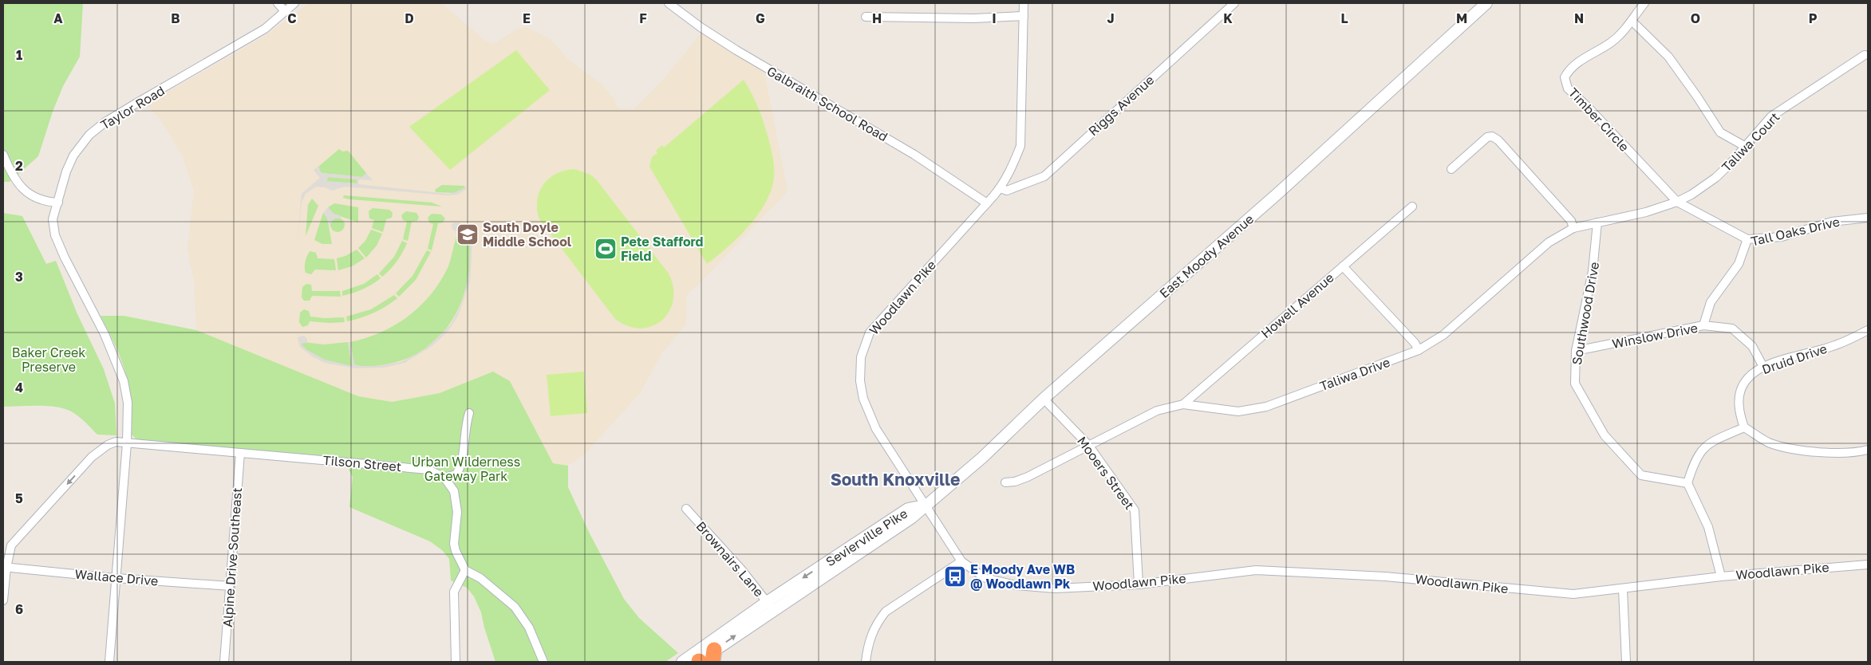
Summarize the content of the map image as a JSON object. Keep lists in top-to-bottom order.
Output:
{
  "streets": {
    "main road": ["East Moody Avenue", "Sevierville Pike"],
    "street": [
      "Galbraith School Road",
      "Riggs Avenue",
      "Taylor Road",
      "Timber Circle",
      "Taliwa Court",
      "Tall Oaks Drive",
      "Woodlawn Pike",
      "Howell Avenue",
      "Southwood Drive",
      "Winslow Drive",
      "Druid Drive",
      "Taliwa Drive",
      "Tilson Street",
      "Mooers Street",
      "Alpine Drive Southeast",
      "Brownairs Lane",
      "Wallace Drive"
    ]
  },
  "crossings": [
    ["Galbraith School Road", "Woodlawn Pike"],
    ["Riggs Avenue", "Woodlawn Pike"],
    ["Taylor Road", "Tilson Street"],
    ["Taylor Road", "Wallace Drive"],
    ["Timber Circle", "Taliwa Court"],
    ["Timber Circle", "Tall Oaks Drive"],
    ["Timber Circle", "Taliwa Drive"],
    ["Taliwa Court", "Taliwa Drive"],
    ["Tall Oaks Drive", "Winslow Drive"],
    ["East Moody Avenue", "Woodlawn Pike"],
    ["East Moody Avenue", "Mooers Street"],
    ["East Moody Avenue", "Sevierville Pike"],
    ["Woodlawn Pike", "Mooers Street"],
    ["Woodlawn Pike", "Sevierville Pike"],
    ["Howell Avenue", "Taliwa Drive"],
    ["Southwood Drive", "Winslow Drive"],
    ["Southwood Drive", "Taliwa Drive"],
    ["Winslow Drive", "Druid Drive"],
    ["Taliwa Drive", "Mooers Street"],
    ["Tilson Street", "Alpine Drive Southeast"],
    ["Tilson Street", "Wallace Drive"],
    ["Sevierville Pike", "Brownairs Lane"],
    ["Alpine Drive Southeast", "Wallace Drive"]
  ],
  "districts": ["South Knoxville"],
  "parks": ["Baker Creek Preserve", "Urban Wilderness Gateway Park"],
  "places": {
    "school or university": ["South Doyle Middle School"],
    "sports": ["Pete Stafford Field"],
    "bus stop": ["E Moody Ave WB @ Woodlawn Pk"]
  },
  "grid": {
    "columns": [
      "A",
      "B",
      "C",
      "D",
      "E",
      "F",
      "G",
      "H",
      "I",
      "J",
      "K",
      "L",
      "M",
      "N",
      "O",
      "P"
    ],
    "rows": [
      "1",
      "2",
      "3",
      "4",
      "5",
      "6"
    ]
  }
}
